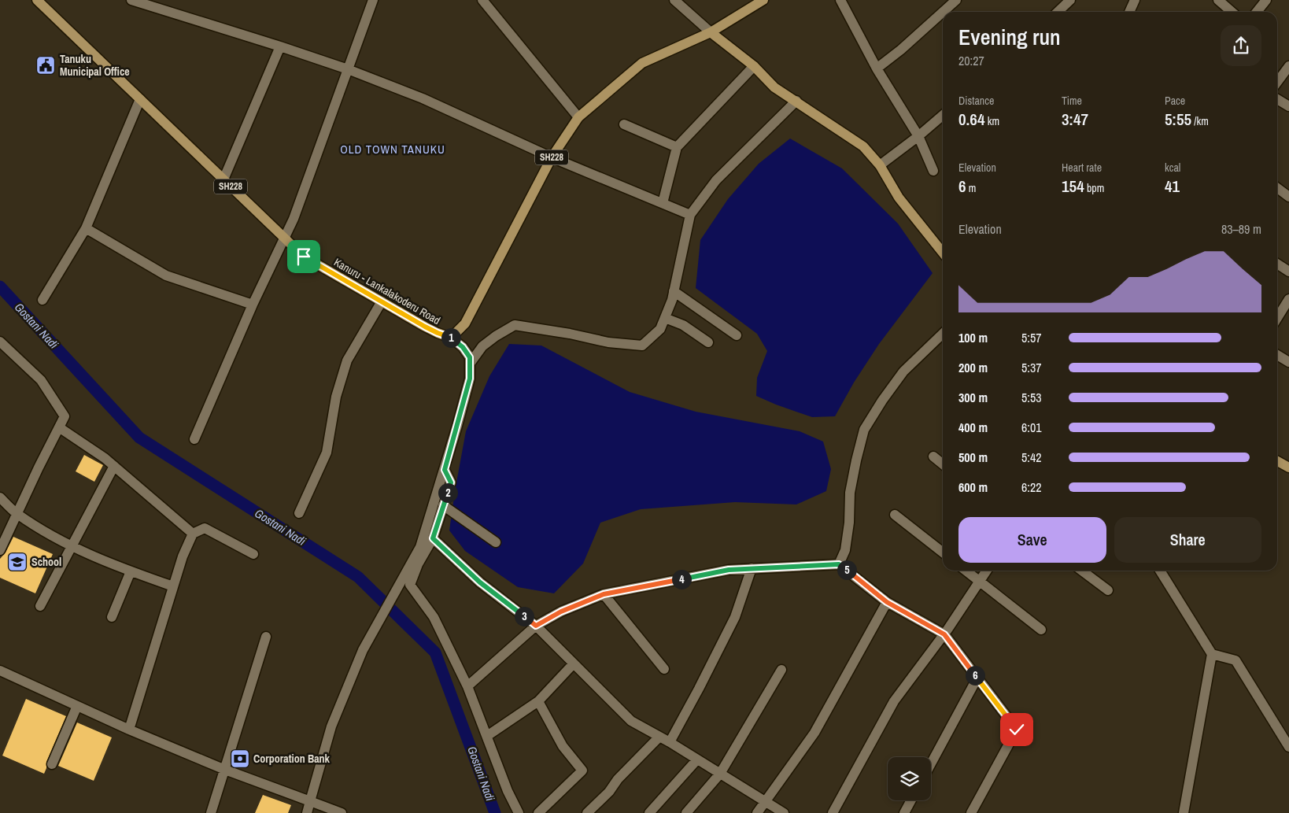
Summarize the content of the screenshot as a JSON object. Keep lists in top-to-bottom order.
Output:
{
  "streets": {
    "main road": ["SH228", "Kanuru - Lankalakoderu Road"]
  },
  "crossings": [
    ["SH228", "Kanuru - Lankalakoderu Road"]
  ],
  "districts": ["OLD TOWN TANUKU"],
  "water": ["Gostani Nadi"],
  "places": {
    "public building": ["Tanuku Municipal Office"],
    "school or university": ["School"],
    "bank": ["Corporation Bank"]
  },
  "page": {
    "heading": ["Evening run", "20:27"],
    "stats": [
      ["Distance", "0.64 km"],
      ["Time", "3:47"],
      ["Pace", "5:55 /km"],
      ["Elevation", "6 m"],
      ["Heart rate", "154 bpm"],
      ["kcal", "41"]
    ],
    "chart": ["Elevation", "83–89 m"],
    "list": [
      {
        "name": "100 m",
        "note": "5:57"
      },
      {
        "name": "200 m",
        "note": "5:37"
      },
      {
        "name": "300 m",
        "note": "5:53"
      },
      {
        "name": "400 m",
        "note": "6:01"
      },
      {
        "name": "500 m",
        "note": "5:42"
      },
      {
        "name": "600 m",
        "note": "6:22"
      }
    ],
    "pins": [
      "1",
      "2",
      "5",
      "4",
      "3",
      "6"
    ],
    "buttons": ["Save", "Share"]
  }
}
